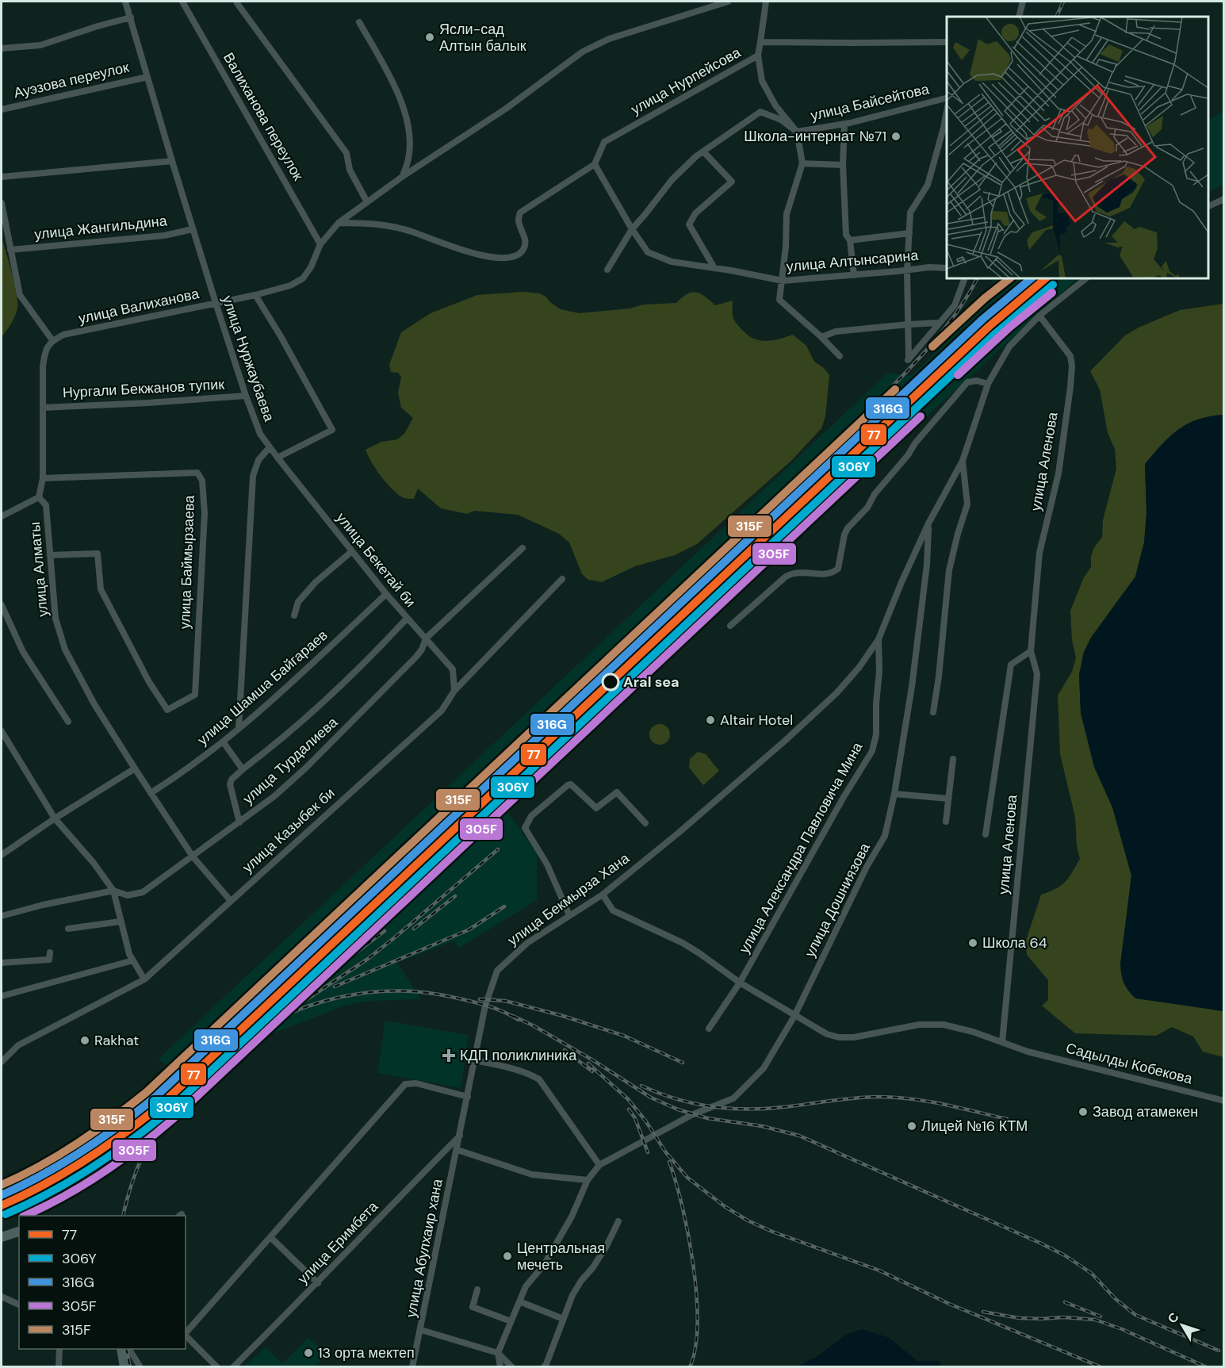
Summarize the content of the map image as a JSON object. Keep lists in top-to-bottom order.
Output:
{
  "streets": {
    "street": [
      "Ауэзова переулок",
      "улица Нурпейсова",
      "улица Байсейтова",
      "Валиханова переулок",
      "улица Жангильдина",
      "улица Алтынсарина",
      "улица Валиханова",
      "улица Нуржаубаева",
      "Нургали Бекжанов тупик",
      "улица Аленова",
      "улица Бекетай би",
      "улица Баймырзаева",
      "улица Алматы",
      "улица Шамша Байгараев",
      "улица Турдалиева",
      "улица Казыбек би",
      "улица Александра Павловича Мина",
      "улица Бекмырза Хана",
      "улица Дошниязова",
      "Садылды Кобекова",
      "улица Еримбета",
      "улица Абулхаир хана"
    ]
  },
  "crossings": [
    ["Ауэзова переулок", "улица Нуржаубаева"],
    ["улица Нурпейсова", "улица Алтынсарина"],
    ["Валиханова переулок", "улица Валиханова"],
    ["улица Жангильдина", "улица Нуржаубаева"],
    ["улица Валиханова", "улица Нуржаубаева"],
    ["улица Нуржаубаева", "Нургали Бекжанов тупик"],
    ["улица Нуржаубаева", "улица Бекетай би"],
    ["улица Аленова", "Садылды Кобекова"],
    ["улица Бекетай би", "улица Шамша Байгараев"],
    ["улица Бекетай би", "улица Турдалиева"],
    ["улица Бекетай би", "улица Казыбек би"],
    ["улица Баймырзаева", "улица Алматы"],
    ["улица Алматы", "улица Шамша Байгараев"],
    ["улица Алматы", "улица Турдалиева"],
    ["улица Алматы", "улица Казыбек би"],
    ["улица Александра Павловича Мина", "улица Бекмырза Хана"],
    ["улица Александра Павловича Мина", "Садылды Кобекова"],
    ["улица Бекмырза Хана", "Садылды Кобекова"],
    ["улица Бекмырза Хана", "улица Еримбета"],
    ["улица Бекмырза Хана", "улица Абулхаир хана"],
    ["улица Дошниязова", "Садылды Кобекова"],
    ["улица Еримбета", "улица Абулхаир хана"]
  ],
  "places": {
    "other": [
      "Ясли-сад Алтын балык",
      "Школа-интернат №71",
      "Aral sea",
      "Altair Hotel",
      "Школа 64",
      "Rakhat",
      "Завод атамекен",
      "Лицей №16 КТМ",
      "Центральная мечеть",
      "13 орта мектеп"
    ],
    "health": ["КДП поликлиника"]
  },
  "lines": [
    "transit line 77",
    "transit line 316G",
    "transit line 315F",
    "transit line 306Y",
    "transit line 305F"
  ],
  "legend": [
    "77",
    "306Y",
    "316G",
    "305F",
    "315F"
  ],
  "north": "top left"
}
